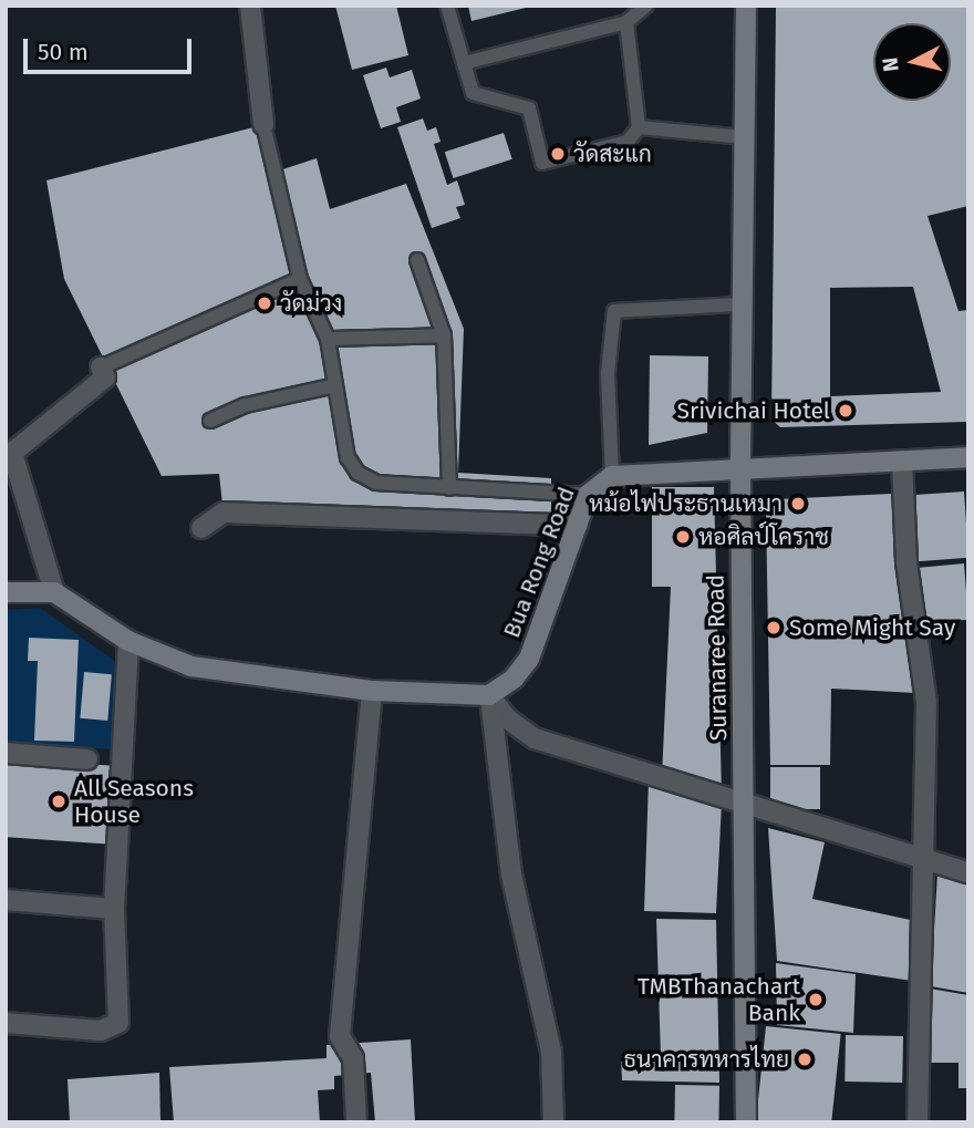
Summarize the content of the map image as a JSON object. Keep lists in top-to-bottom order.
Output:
{
  "streets": {
    "street": ["Bua Rong Road", "Suranaree Road"]
  },
  "places": [
    "วัดสะแก",
    "วัดม่วง",
    "Srivichai Hotel",
    "หม้อไฟประธานเหมา",
    "หอศิลป์โคราช",
    "Some Might Say",
    "All Seasons House",
    "TMBThanachart Bank",
    "ธนาคารทหารไทย"
  ],
  "scale_bar": "50 m",
  "north": "left"
}
